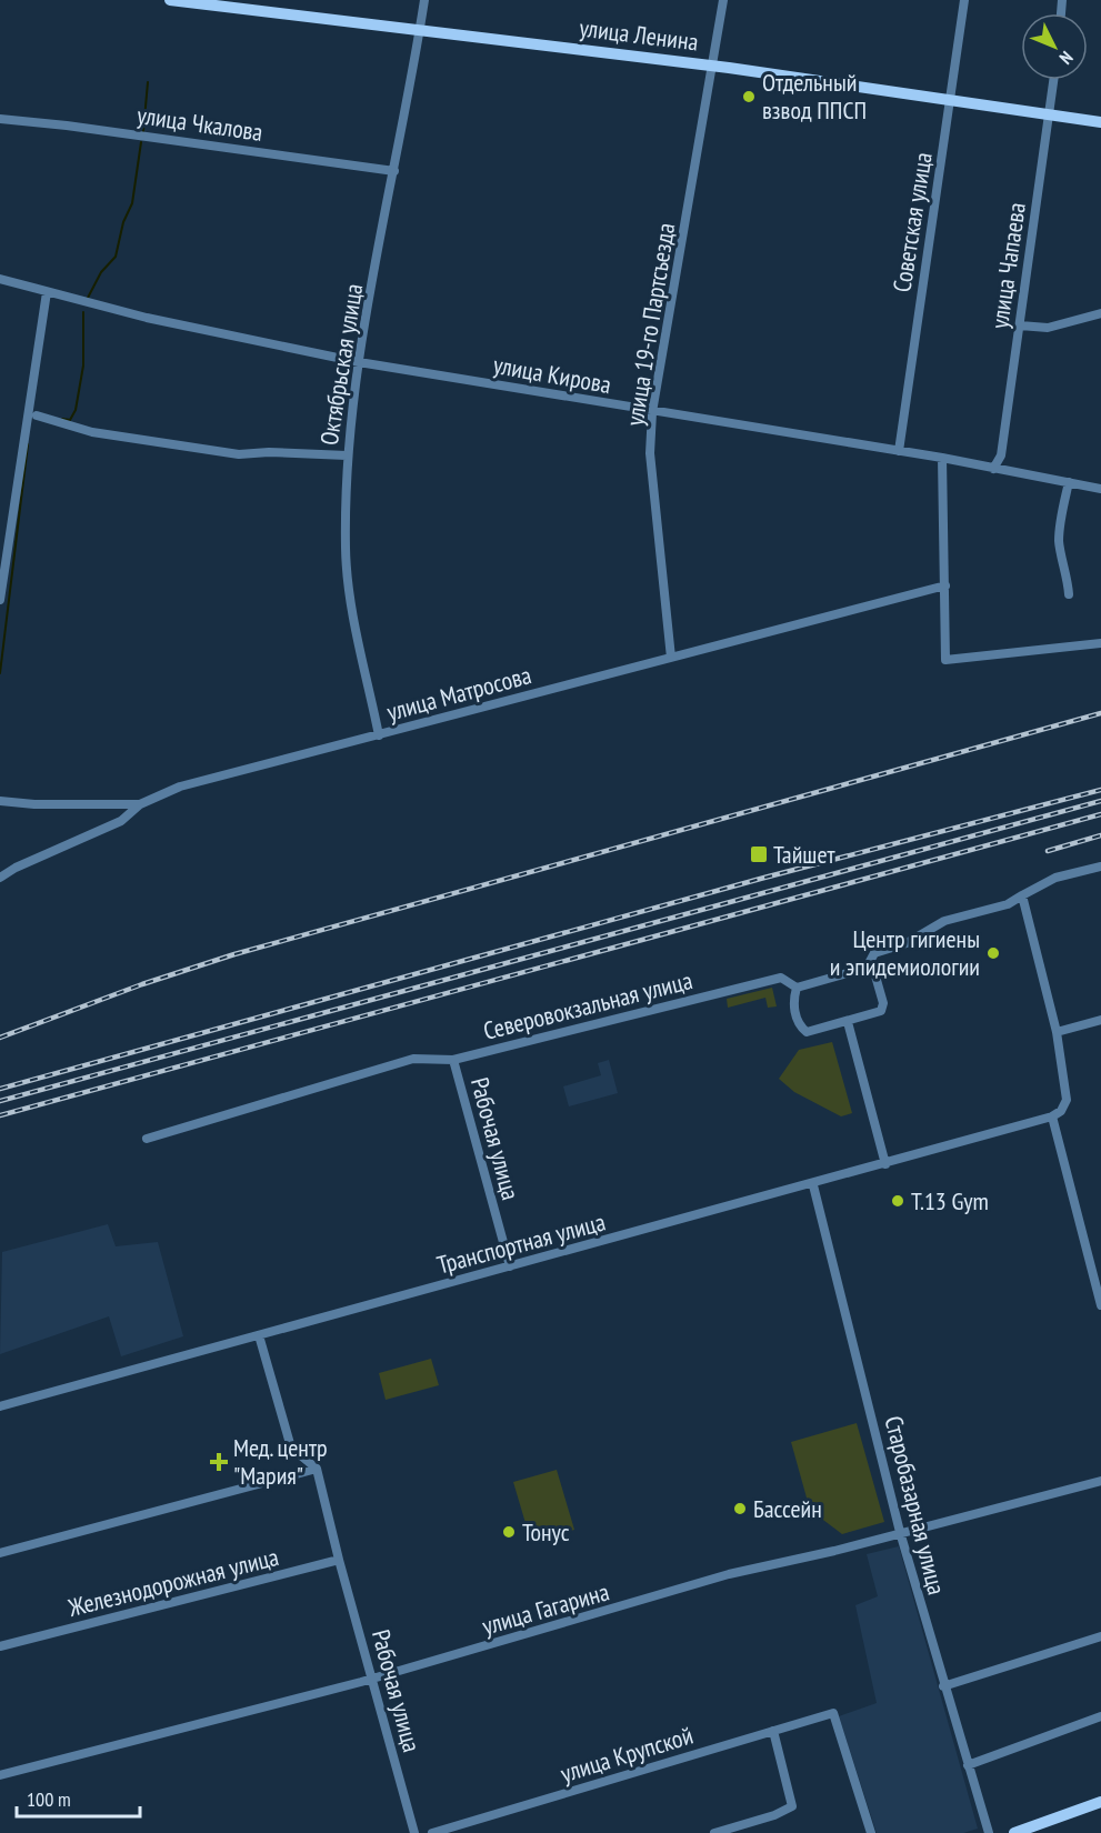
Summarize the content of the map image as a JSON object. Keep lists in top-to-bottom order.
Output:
{
  "streets": {
    "main road": ["улица Ленина"],
    "street": [
      "улица Чкалова",
      "Советская улица",
      "улица Чапаева",
      "улица 19-го Партсъезда",
      "Октябрьская улица",
      "улица Кирова",
      "улица Матросова",
      "Северовокзальная улица",
      "Рабочая улица",
      "Транспортная улица",
      "Старобазарная улица",
      "Железнодорожная улица",
      "улица Гагарина",
      "улица Крупской"
    ]
  },
  "crossings": [
    ["улица Ленина", "Советская улица"],
    ["улица Ленина", "улица Чапаева"],
    ["улица Ленина", "улица 19-го Партсъезда"],
    ["улица Ленина", "Октябрьская улица"],
    ["улица Чкалова", "Октябрьская улица"],
    ["Советская улица", "улица Кирова"],
    ["улица Чапаева", "улица Кирова"],
    ["улица 19-го Партсъезда", "улица Кирова"],
    ["улица 19-го Партсъезда", "улица Матросова"],
    ["Октябрьская улица", "улица Кирова"],
    ["Октябрьская улица", "улица Матросова"],
    ["Северовокзальная улица", "Рабочая улица"],
    ["Рабочая улица", "Транспортная улица"],
    ["Рабочая улица", "Железнодорожная улица"],
    ["Рабочая улица", "улица Гагарина"],
    ["Транспортная улица", "Старобазарная улица"],
    ["Старобазарная улица", "улица Гагарина"]
  ],
  "places": {
    "other": [
      "Отдельный взвод ППСП",
      "Центр гигиены и эпидемиологии",
      "T.13 Gym",
      "Бассейн",
      "Тонус"
    ],
    "transit": ["Тайшет"],
    "health": ["Мед. центр \"Мария\""]
  },
  "scale_bar": "100 m",
  "north": "bottom right"
}
